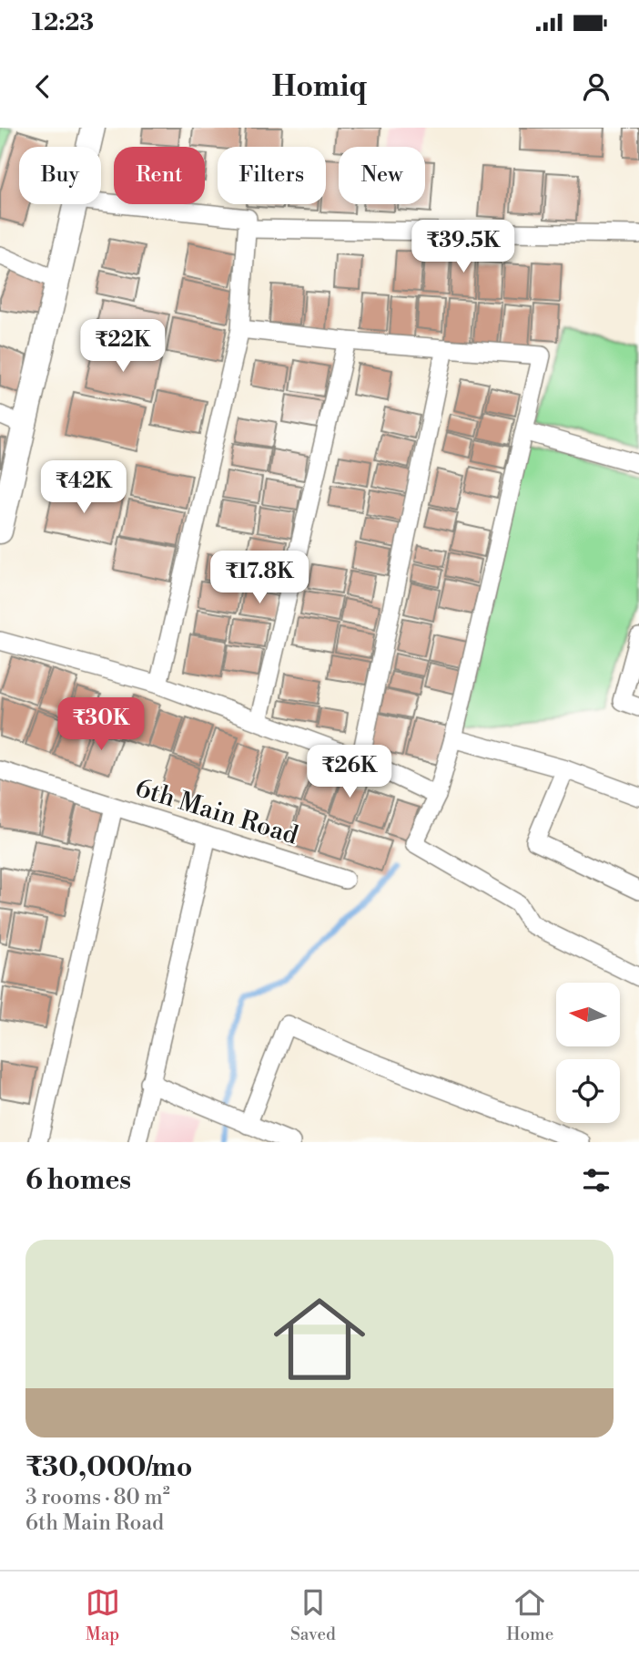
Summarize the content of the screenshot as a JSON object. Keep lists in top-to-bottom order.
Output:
{
  "streets": {
    "street": ["6th Main Road"]
  },
  "north": "left",
  "page": {
    "status": "12:23",
    "header": "Homiq",
    "chip": [
      "Buy",
      "Rent",
      "Filters",
      "New"
    ],
    "price": [
      "₹39.5K",
      "₹22K",
      "₹42K",
      "₹17.8K",
      "₹30K",
      "₹26K"
    ],
    "heading": "6 homes",
    "list": [
      {
        "name": "₹30,000/mo",
        "note": "3 rooms · 80 m² · 6th Main Road"
      }
    ],
    "tabs": ["Map", "Saved", "Home"]
  }
}
